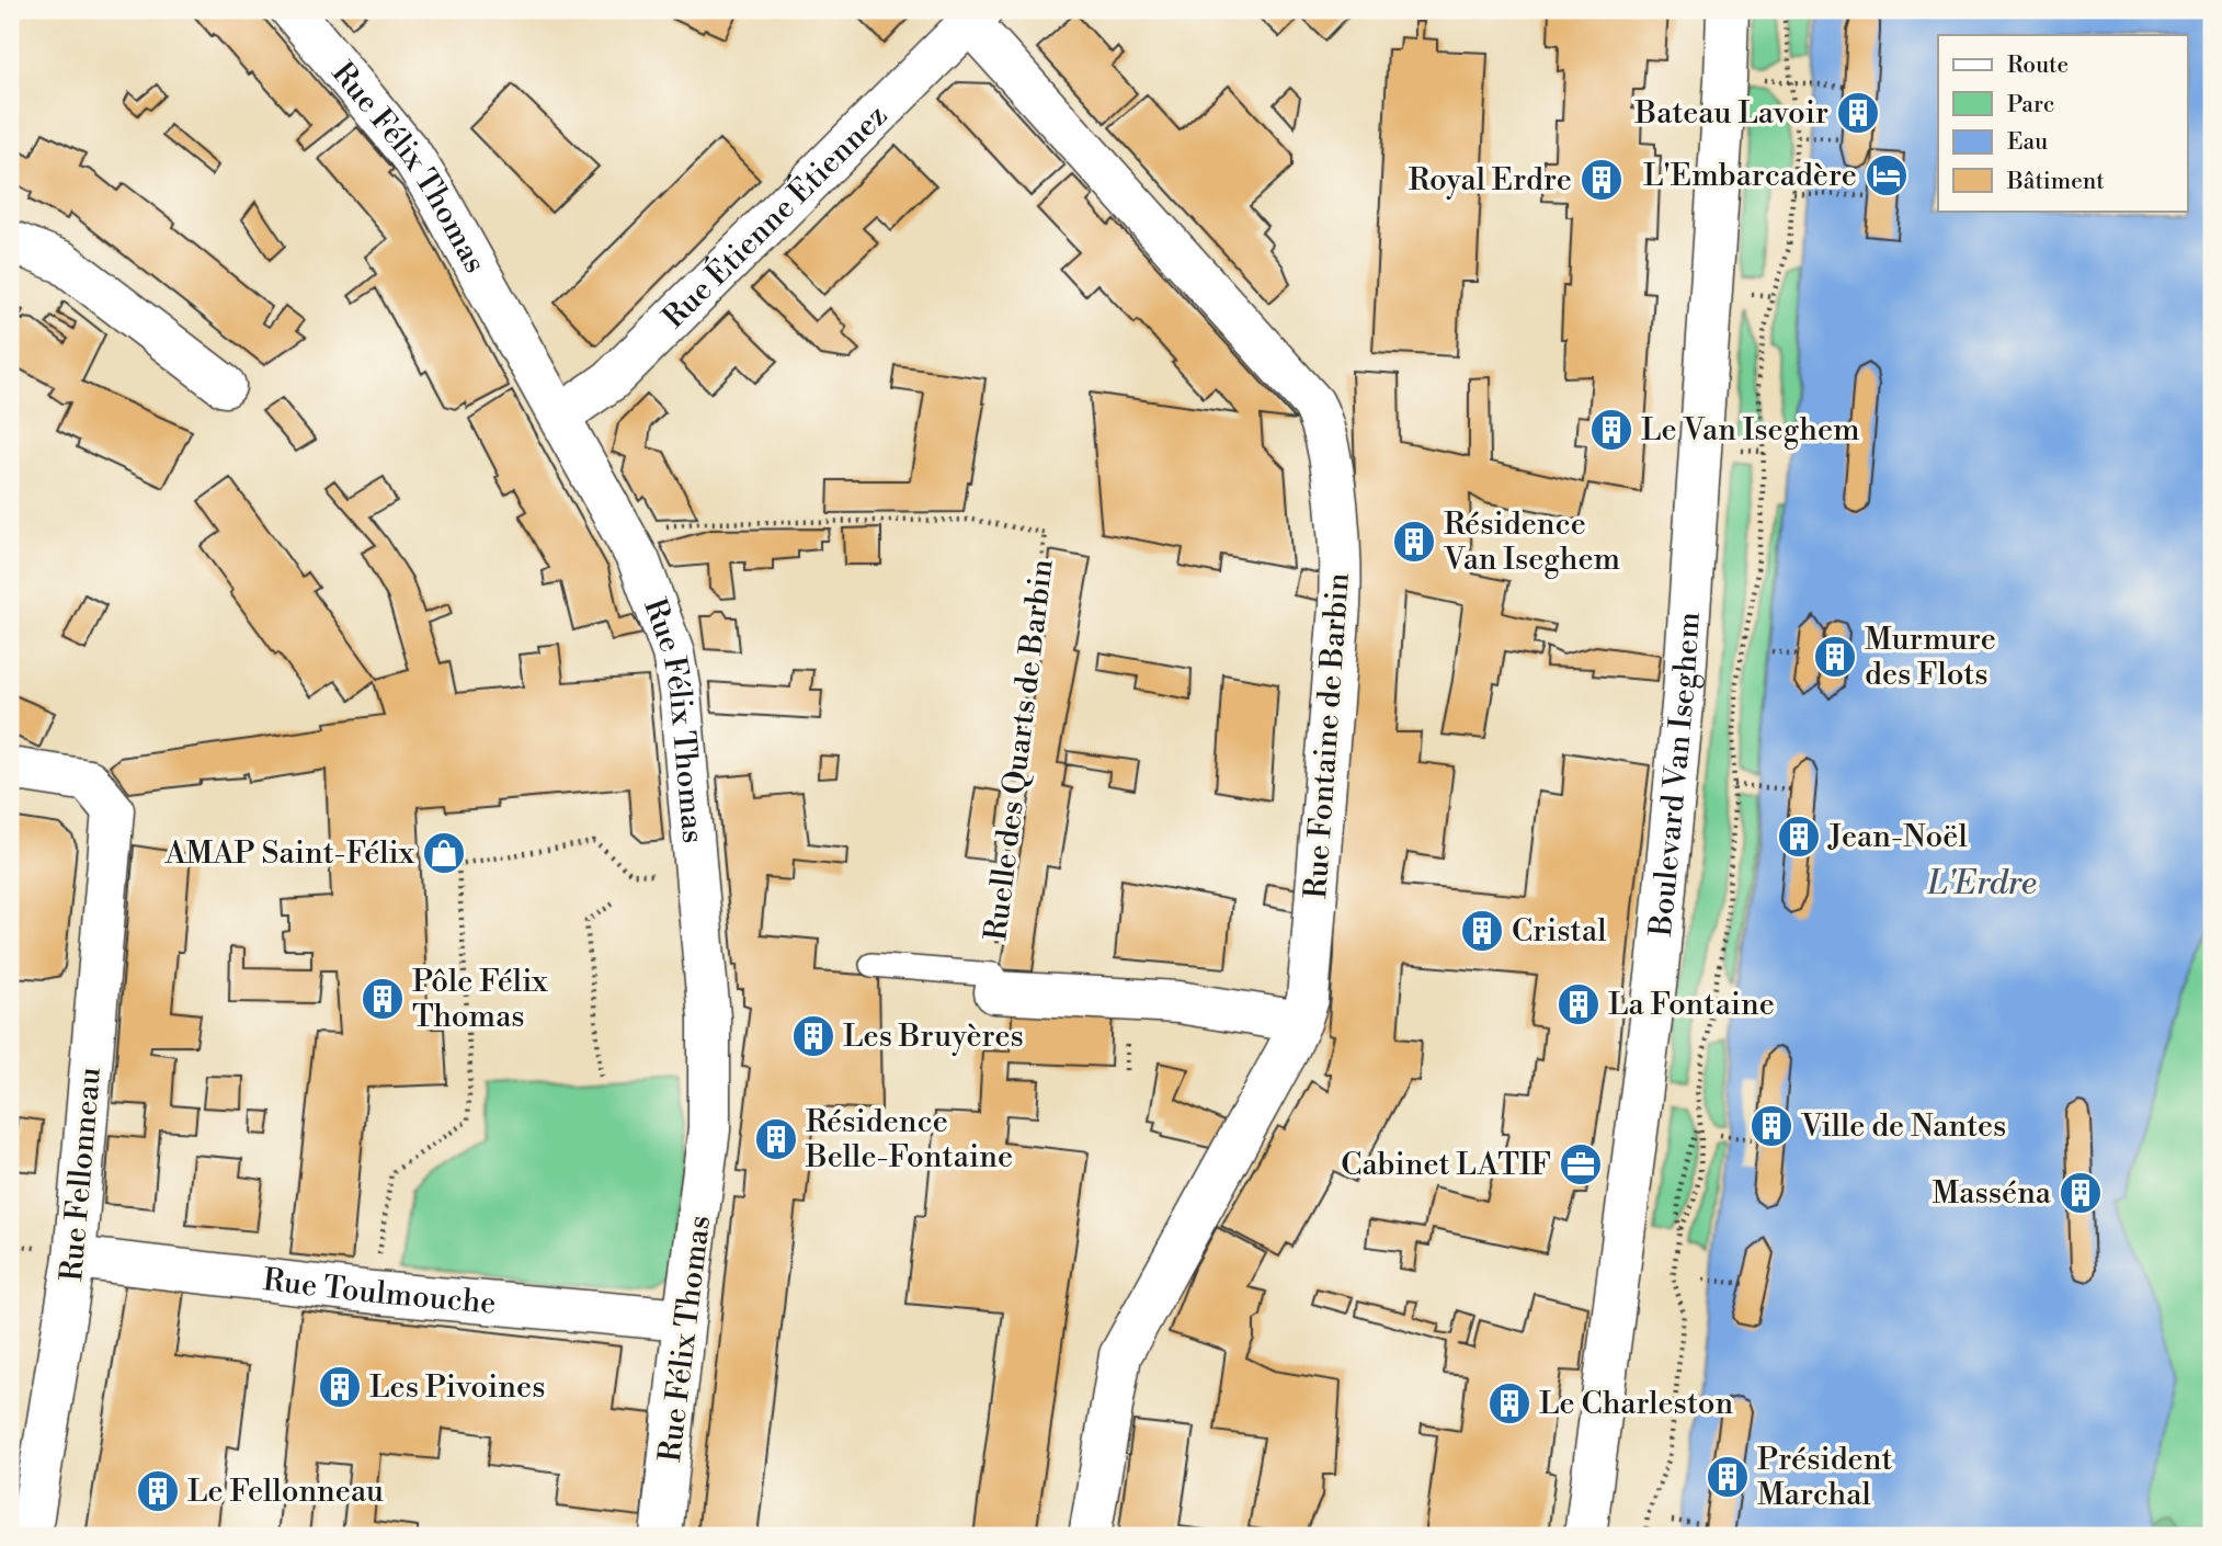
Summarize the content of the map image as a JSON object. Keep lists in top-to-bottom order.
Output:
{
  "streets": {
    "street": [
      "Rue Félix Thomas",
      "Rue Étienne Étiennez",
      "Rue Fontaine de Barbin",
      "Boulevard Van Iseghem",
      "Rue Fellonneau",
      "Rue Toulmouche"
    ],
    "path": ["Ruelle des Quarts de Barbin"]
  },
  "crossings": [
    ["Rue Félix Thomas", "Rue Étienne Étiennez"],
    ["Rue Félix Thomas", "Ruelle des Quarts de Barbin"],
    ["Rue Félix Thomas", "Rue Toulmouche"],
    ["Rue Étienne Étiennez", "Rue Fontaine de Barbin"],
    ["Rue Fellonneau", "Rue Toulmouche"]
  ],
  "water": ["L'Erdre"],
  "places": {
    "building": [
      "Bateau Lavoir",
      "Royal Erdre",
      "Le Van Iseghem",
      "Résidence Van Iseghem",
      "Murmure des Flots",
      "Jean-Noël",
      "Cristal",
      "Pôle Félix Thomas",
      "La Fontaine",
      "Les Bruyères",
      "Ville de Nantes",
      "Résidence Belle-Fontaine",
      "Masséna",
      "Les Pivoines",
      "Le Charleston",
      "Président Marchal",
      "Le Fellonneau"
    ],
    "hotel": ["L'Embarcadère"],
    "shop": ["AMAP Saint-Félix"],
    "office": ["Cabinet LATIF"]
  },
  "legend": [
    "Route",
    "Parc",
    "Eau",
    "Bâtiment"
  ]
}
